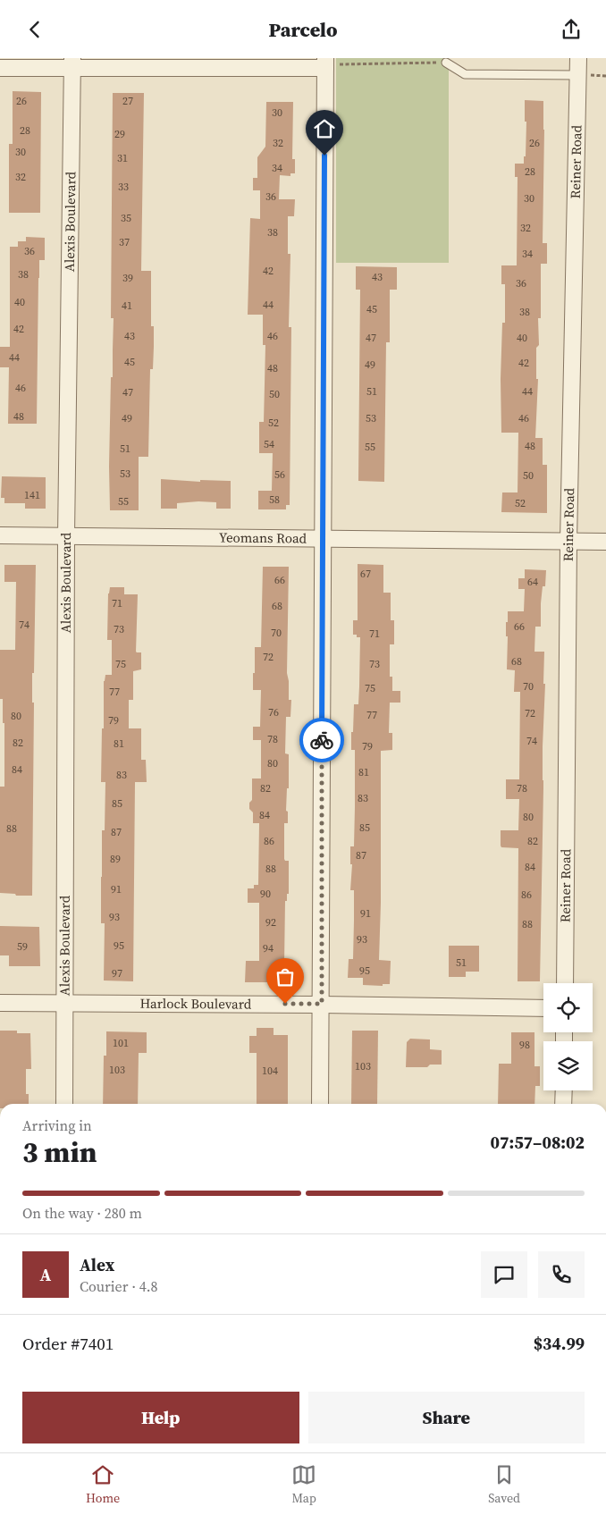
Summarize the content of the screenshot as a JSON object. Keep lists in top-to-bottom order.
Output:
{
  "streets": {
    "street": [
      "Reiner Road",
      "Alexis Boulevard",
      "Yeomans Road",
      "Harlock Boulevard"
    ]
  },
  "crossings": [
    ["Reiner Road", "Yeomans Road"],
    ["Alexis Boulevard", "Yeomans Road"],
    ["Alexis Boulevard", "Harlock Boulevard"]
  ],
  "house_numbers": [
    "26",
    "27",
    "30",
    "28",
    "29",
    "32",
    "26",
    "30",
    "31",
    "34",
    "28",
    "32",
    "33",
    "36",
    "30",
    "35",
    "32",
    "38",
    "37",
    "36",
    "34",
    "42",
    "38",
    "43",
    "39",
    "36",
    "40",
    "44",
    "41",
    "45",
    "38",
    "42",
    "43",
    "46",
    "47",
    "40",
    "44",
    "45",
    "42",
    "49",
    "48",
    "46",
    "51",
    "44",
    "47",
    "50",
    "48",
    "49",
    "53",
    "46",
    "52",
    "54",
    "48",
    "55",
    "51",
    "53",
    "56",
    "50",
    "141",
    "58",
    "55",
    "52",
    "67",
    "66",
    "64",
    "71",
    "68",
    "74",
    "66",
    "73",
    "70",
    "71",
    "72",
    "68",
    "75",
    "73",
    "70",
    "75",
    "77",
    "76",
    "72",
    "77",
    "80",
    "79",
    "78",
    "74",
    "82",
    "81",
    "79",
    "80",
    "84",
    "81",
    "83",
    "82",
    "78",
    "83",
    "85",
    "84",
    "80",
    "85",
    "88",
    "87",
    "86",
    "82",
    "87",
    "89",
    "84",
    "88",
    "91",
    "90",
    "86",
    "91",
    "93",
    "92",
    "88",
    "93",
    "95",
    "59",
    "94",
    "51",
    "95",
    "97",
    "101",
    "98",
    "103",
    "103",
    "104"
  ],
  "page": {
    "header": "Parcelo",
    "heading": ["3 min", "Arriving in", "07:57–08:02"],
    "panel": [
      "Alex",
      "Courier · 4.8",
      "Order #7401",
      "$34.99"
    ],
    "bar": "On the way · 280 m",
    "round": "A",
    "buttons": ["Help", "Share"],
    "tabs": ["Home", "Map", "Saved"]
  }
}
